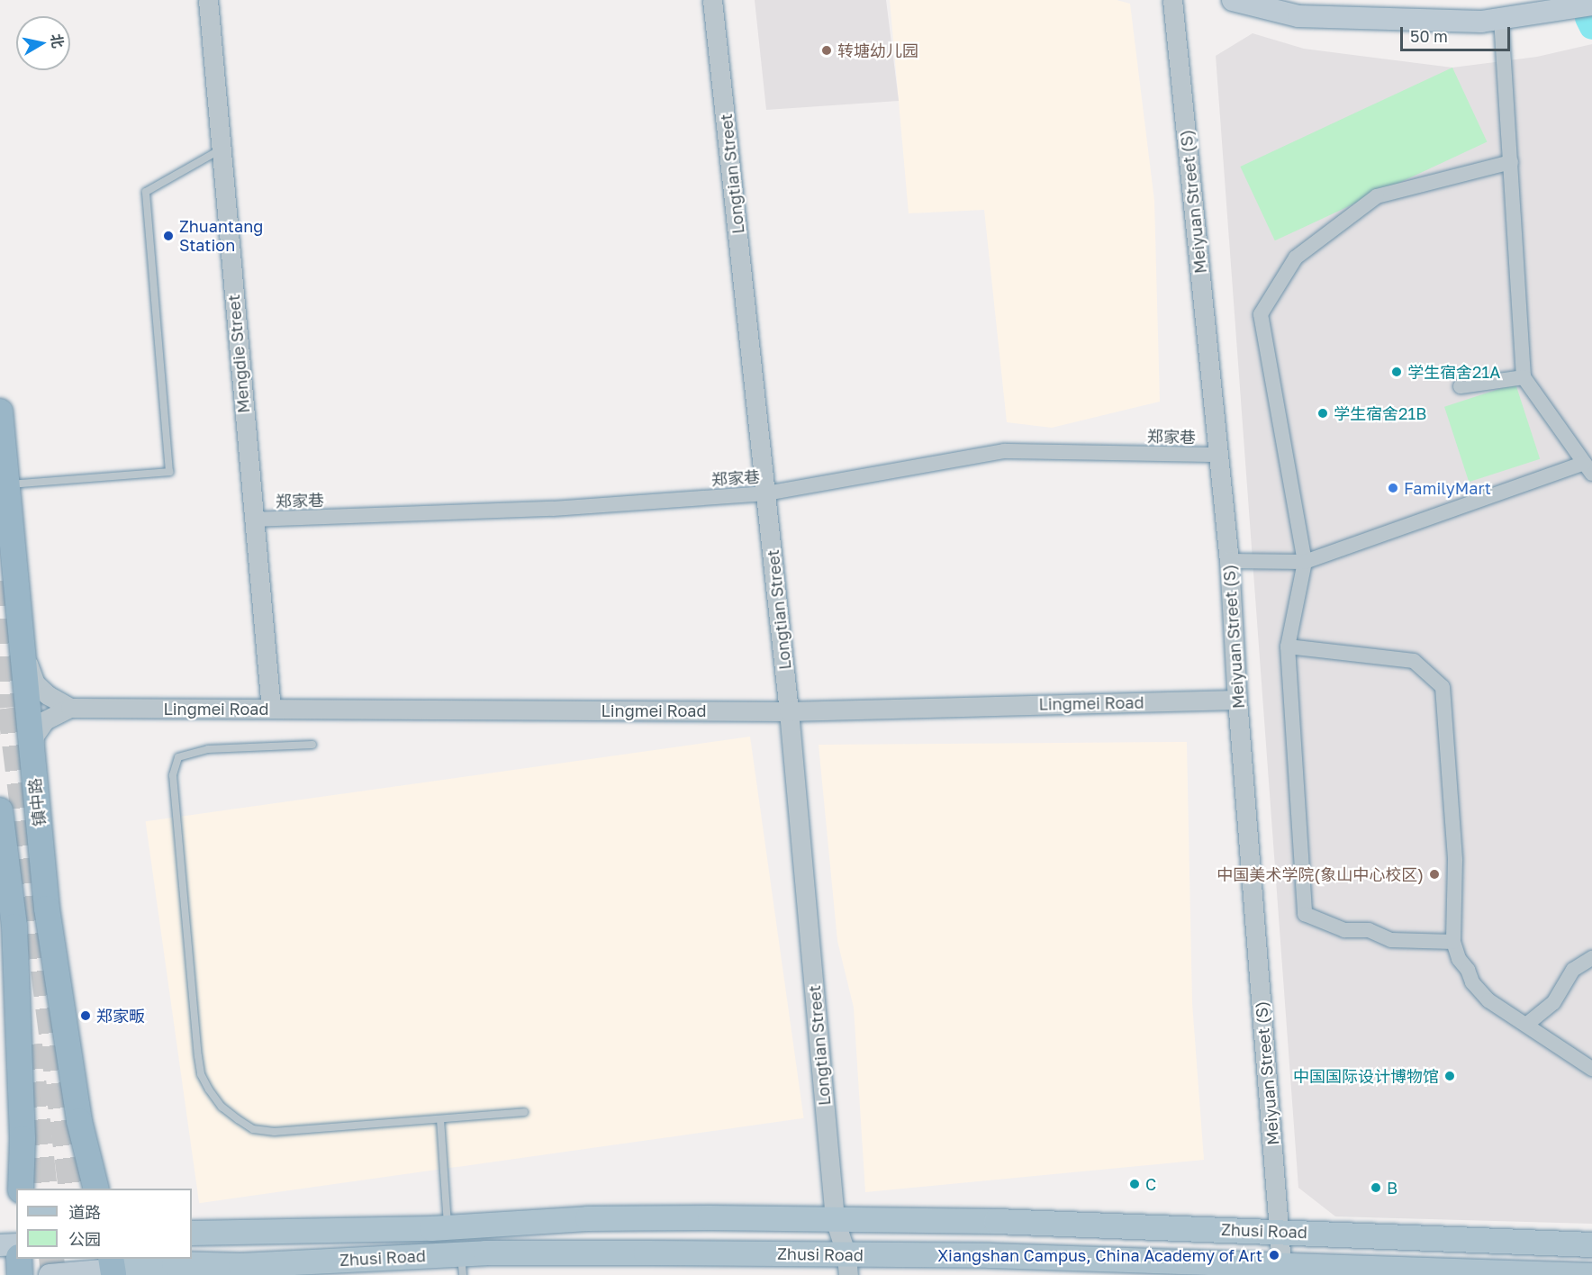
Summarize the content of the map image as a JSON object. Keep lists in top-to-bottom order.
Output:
{
  "streets": {
    "highway": ["镇中路"],
    "main road": ["Zhusi Road"],
    "street": [
      "Longtian Street",
      "Meiyuan Street (S)",
      "Mengdie Street",
      "郑家巷",
      "Lingmei Road"
    ]
  },
  "crossings": [
    ["Longtian Street", "郑家巷"],
    ["Longtian Street", "Lingmei Road"],
    ["Longtian Street", "Zhusi Road"],
    ["Meiyuan Street (S)", "郑家巷"],
    ["Meiyuan Street (S)", "Lingmei Road"],
    ["Meiyuan Street (S)", "Zhusi Road"],
    ["Mengdie Street", "郑家巷"],
    ["Mengdie Street", "Lingmei Road"],
    ["Lingmei Road", "镇中路"]
  ],
  "places": [
    "转塘幼儿园",
    "Zhuantang Station",
    "学生宿舍21A",
    "学生宿舍21B",
    "FamilyMart",
    "中国美术学院(象山中心校区)",
    "郑家畈",
    "中国国际设计博物馆",
    "C",
    "B",
    "Xiangshan Campus, China Academy of Art"
  ],
  "legend": ["道路", "公园"],
  "scale_bar": "50 m",
  "north": "right"
}
